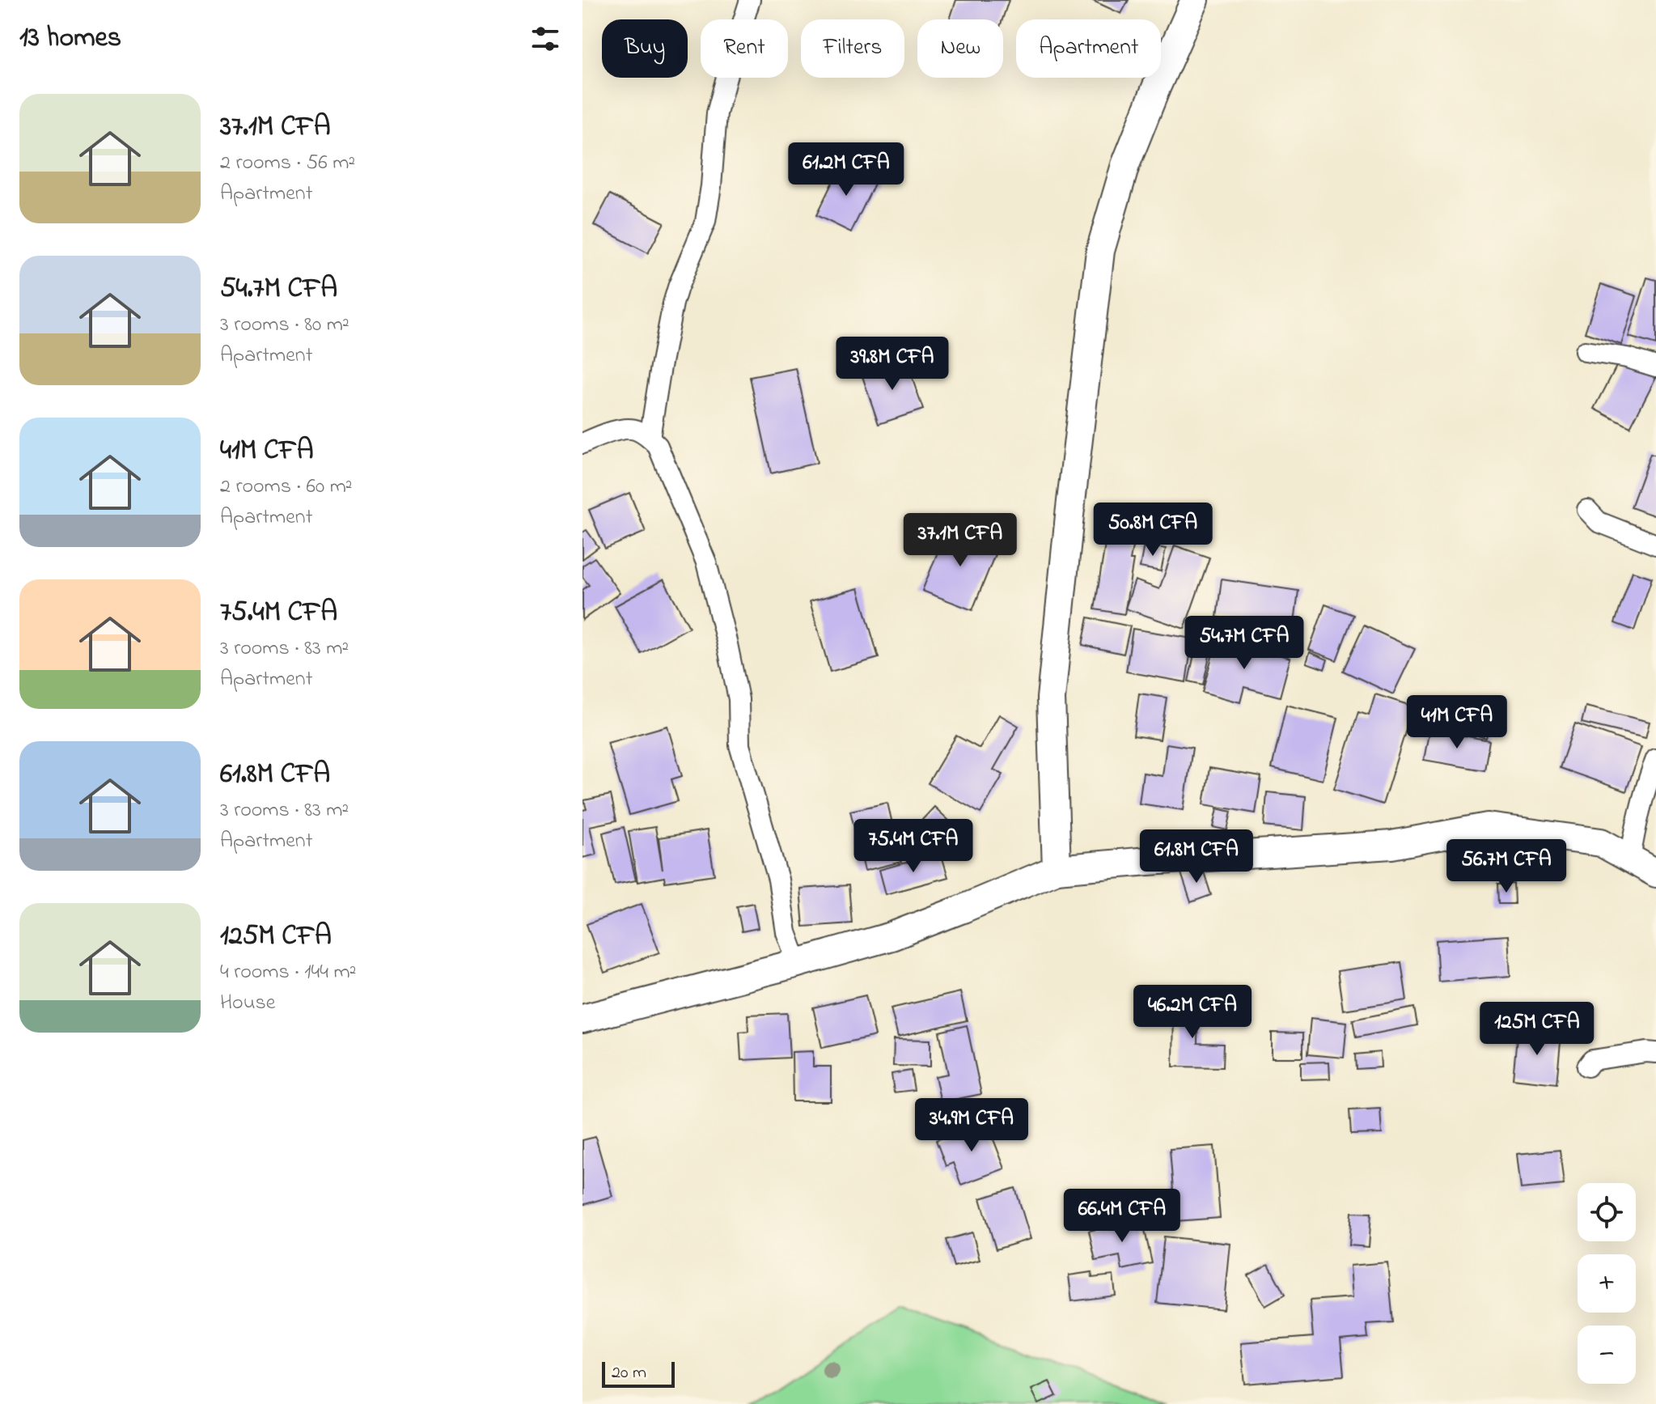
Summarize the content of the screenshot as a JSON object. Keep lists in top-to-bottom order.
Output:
{
  "scale_bar": "20 m",
  "page": {
    "heading": "13 homes",
    "chip": [
      "Buy",
      "Rent",
      "Filters",
      "New",
      "Apartment"
    ],
    "list": [
      {
        "name": "37.1M CFA",
        "note": "2 rooms · 56 m² · Apartment"
      },
      {
        "name": "54.7M CFA",
        "note": "3 rooms · 80 m² · Apartment"
      },
      {
        "name": "41M CFA",
        "note": "2 rooms · 60 m² · Apartment"
      },
      {
        "name": "75.4M CFA",
        "note": "3 rooms · 83 m² · Apartment"
      },
      {
        "name": "61.8M CFA",
        "note": "3 rooms · 83 m² · Apartment"
      },
      {
        "name": "125M CFA",
        "note": "4 rooms · 144 m² · House"
      }
    ],
    "price": [
      "61.2M CFA",
      "39.8M CFA",
      "50.8M CFA",
      "37.1M CFA",
      "54.7M CFA",
      "41M CFA",
      "75.4M CFA",
      "61.8M CFA",
      "56.7M CFA",
      "46.2M CFA",
      "125M CFA",
      "34.9M CFA",
      "66.4M CFA"
    ],
    "map_buttons": ["+", "−"],
    "scale": "20 m"
  }
}
